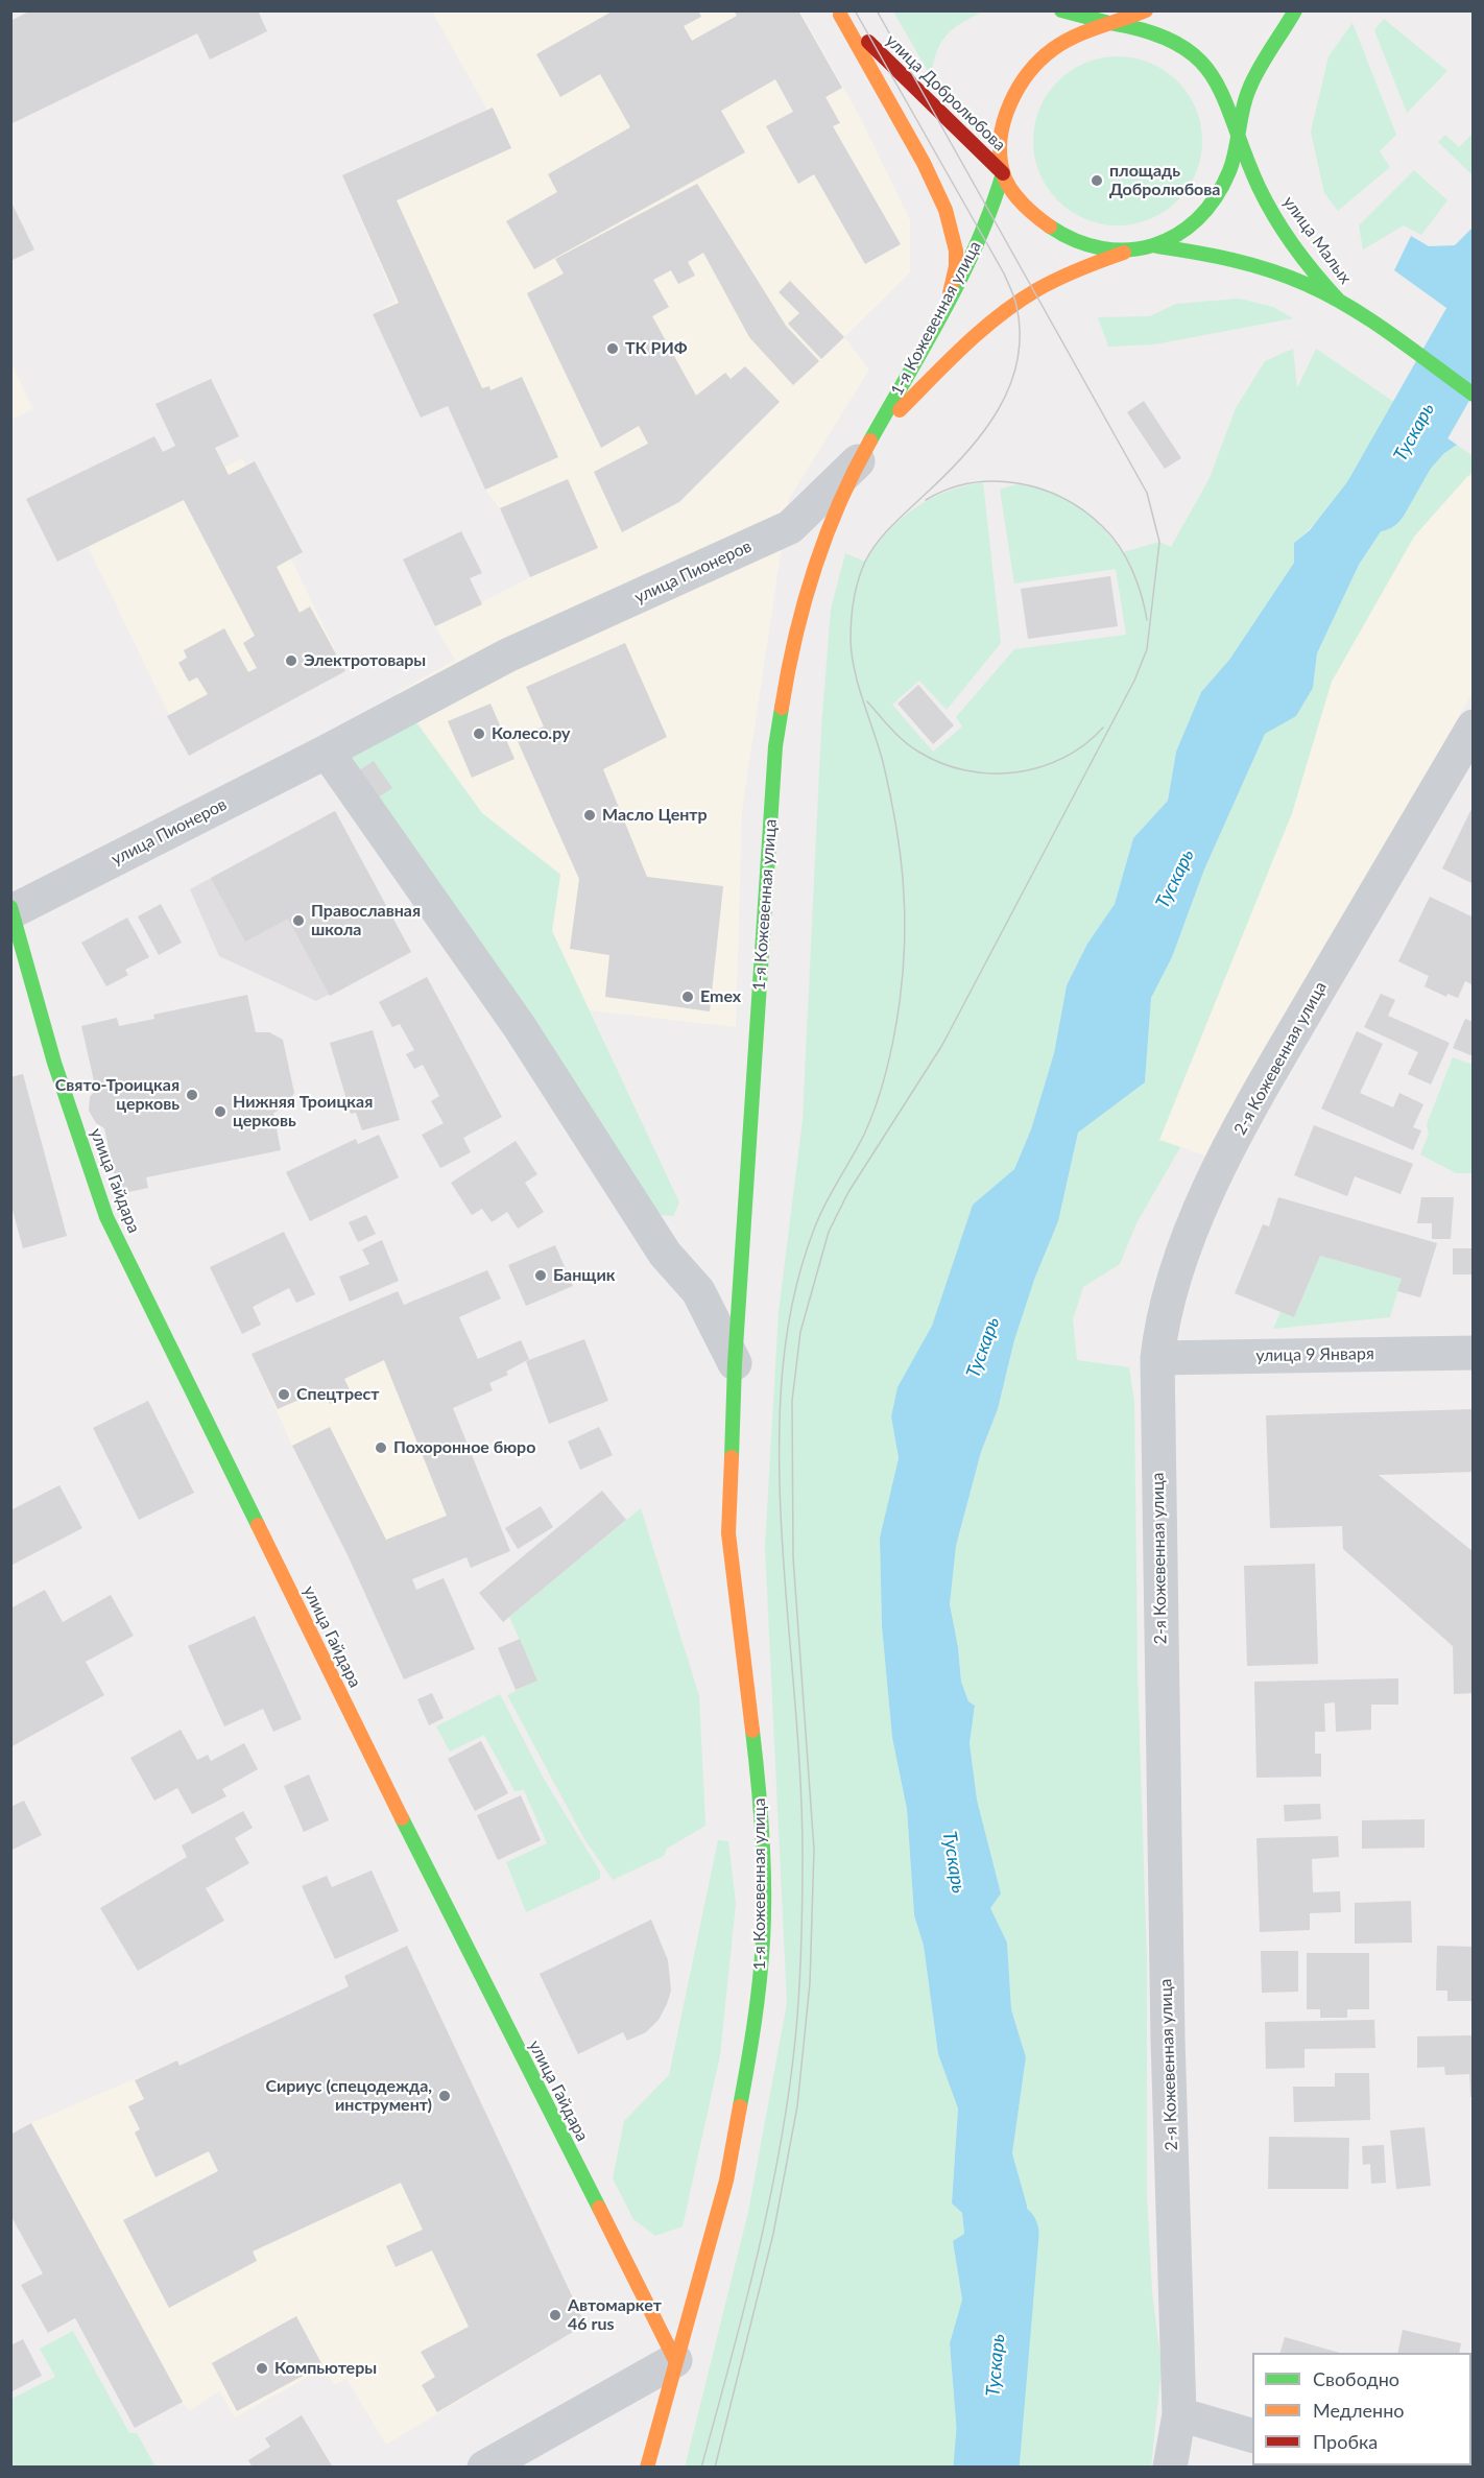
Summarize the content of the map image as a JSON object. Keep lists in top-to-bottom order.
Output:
{
  "streets": {
    "main road": [
      "улица Добролюбова",
      "улица Малых",
      "1-я Кожевенная улица",
      "улица Гайдара"
    ],
    "street": ["улица Пионеров", "2-я Кожевенная улица", "улица 9 Января"]
  },
  "crossings": [
    ["улица Добролюбова", "1-я Кожевенная улица"],
    ["1-я Кожевенная улица", "улица Пионеров"],
    ["1-я Кожевенная улица", "улица Гайдара"],
    ["улица Пионеров", "улица Гайдара"],
    ["2-я Кожевенная улица", "улица 9 Января"]
  ],
  "water": ["Тускарь"],
  "places": [
    "площадь Добролюбова",
    "ТК РИФ",
    "Электротовары",
    "Колесо.ру",
    "Масло Центр",
    "Православная школа",
    "Emex",
    "Свято-Троицкая церковь",
    "Нижняя Троицкая церковь",
    "Банщик",
    "Спецтрест",
    "Похоронное бюро",
    "Сириус (спецодежда, инструмент)",
    "Автомаркет 46 rus",
    "Компьютеры"
  ],
  "legend": ["Свободно", "Медленно", "Пробка"]
}
